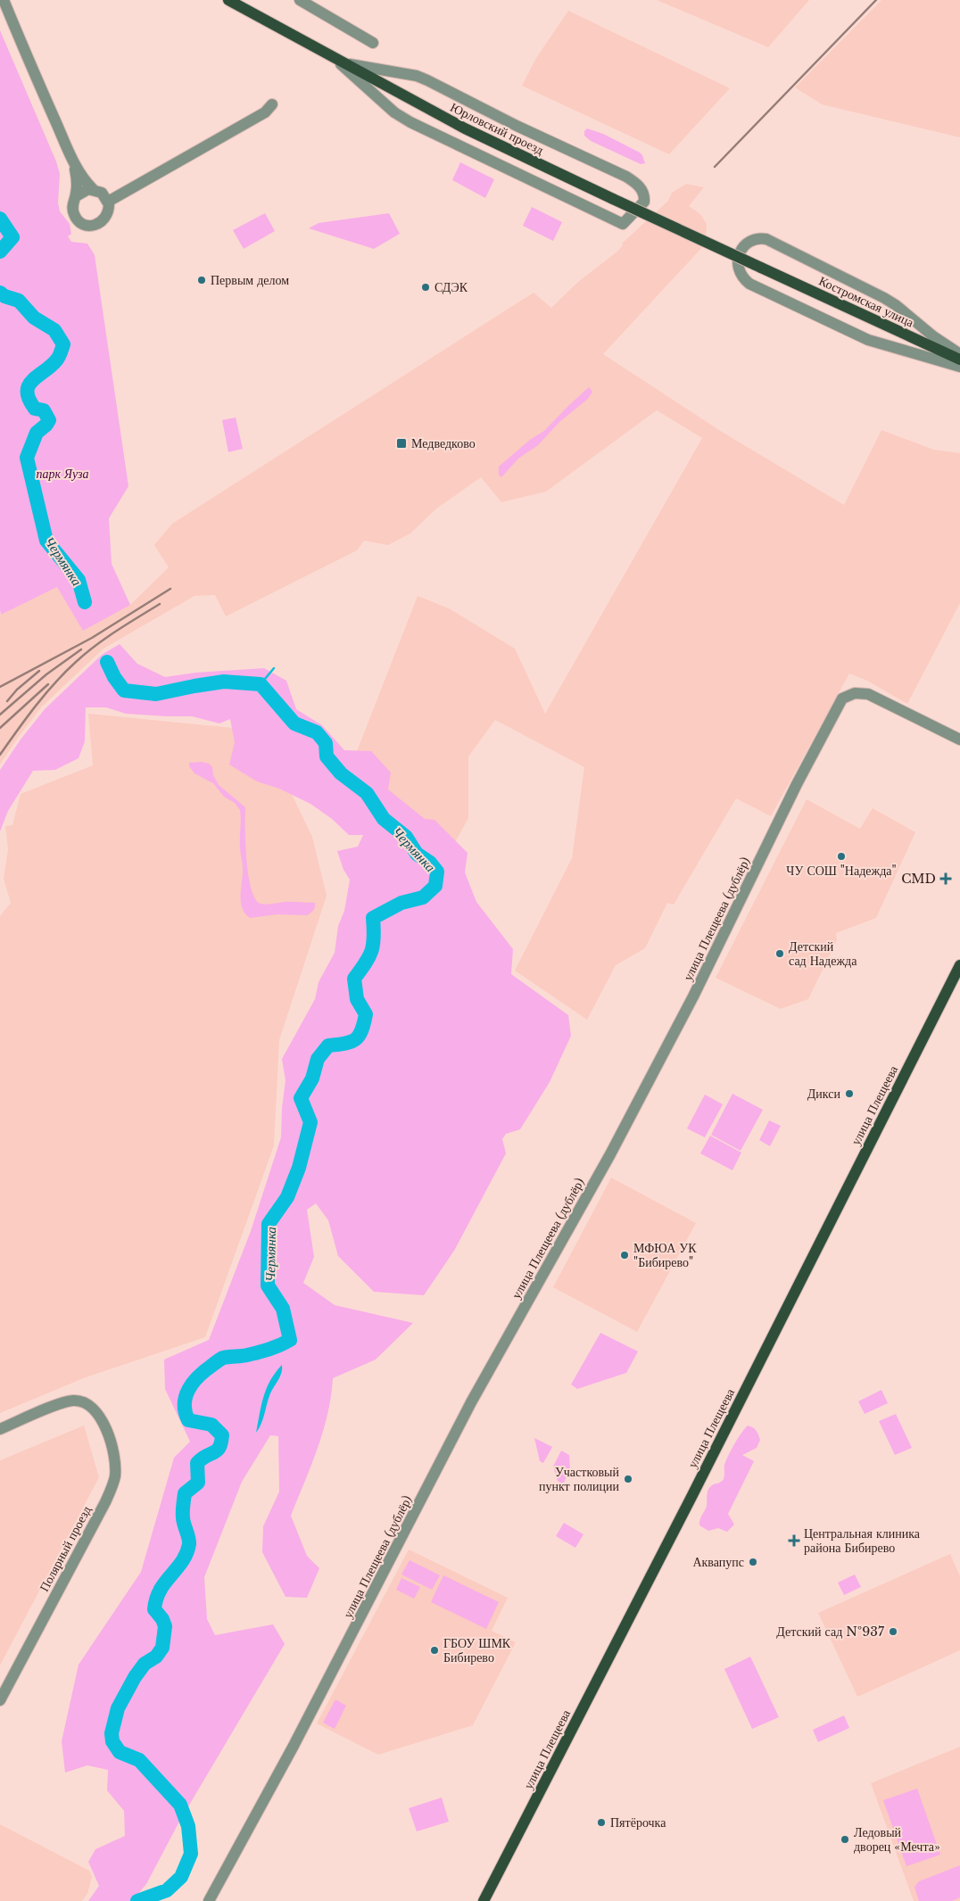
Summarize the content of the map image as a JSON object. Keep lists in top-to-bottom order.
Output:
{
  "streets": {
    "main road": ["Юрловский проезд", "Костромская улица", "улица Плещеева"],
    "street": ["улица Плещеева (дублёр)", "Полярный проезд"]
  },
  "crossings": [
    ["Юрловский проезд", "Костромская улица"]
  ],
  "water": ["Чермянка"],
  "parks": ["парк Яуза"],
  "places": {
    "other": [
      "Первым делом",
      "СДЭК",
      "ЧУ СОШ \"Надежда\"",
      "Детский сад Надежда",
      "Дикси",
      "МФЮА УК \"Бибирево\"",
      "Участковый пункт полиции",
      "Аквапупс",
      "Детский сад №937",
      "ГБОУ ШМК Бибирево",
      "Пятёрочка",
      "Ледовый дворец «Мечта»"
    ],
    "transit": ["Медведково"],
    "health": ["CMD", "Центральная клиника района Бибирево"]
  }
}
